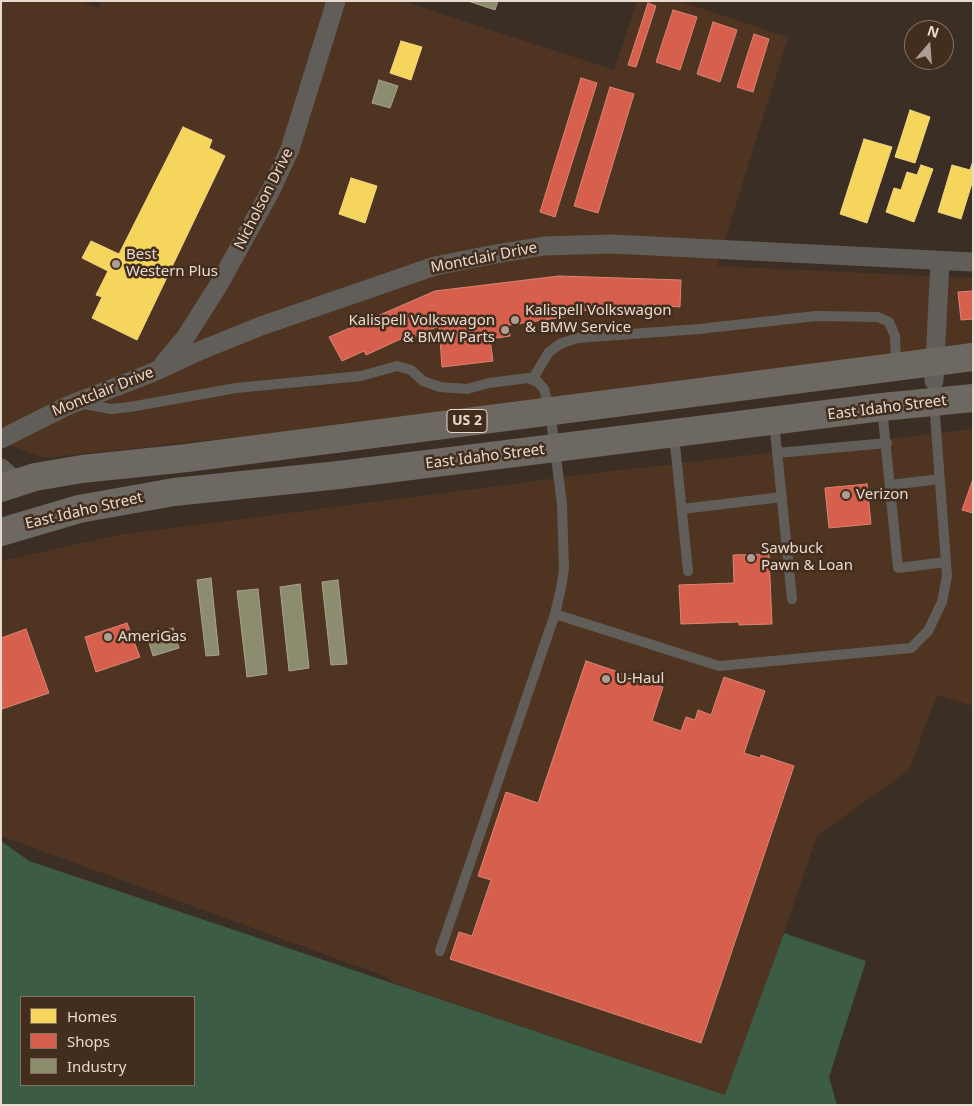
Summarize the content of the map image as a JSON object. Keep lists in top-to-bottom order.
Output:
{
  "streets": {
    "highway": ["East Idaho Street", "US 2"],
    "street": ["Nicholson Drive", "Montclair Drive"]
  },
  "crossings": [
    ["Nicholson Drive", "Montclair Drive"]
  ],
  "places": [
    "Best Western Plus",
    "Kalispell Volkswagon & BMW Service",
    "Kalispell Volkswagon & BMW Parts",
    "Verizon",
    "Sawbuck Pawn & Loan",
    "AmeriGas",
    "U-Haul"
  ],
  "legend": ["Homes", "Shops", "Industry"],
  "north": "top"
}
